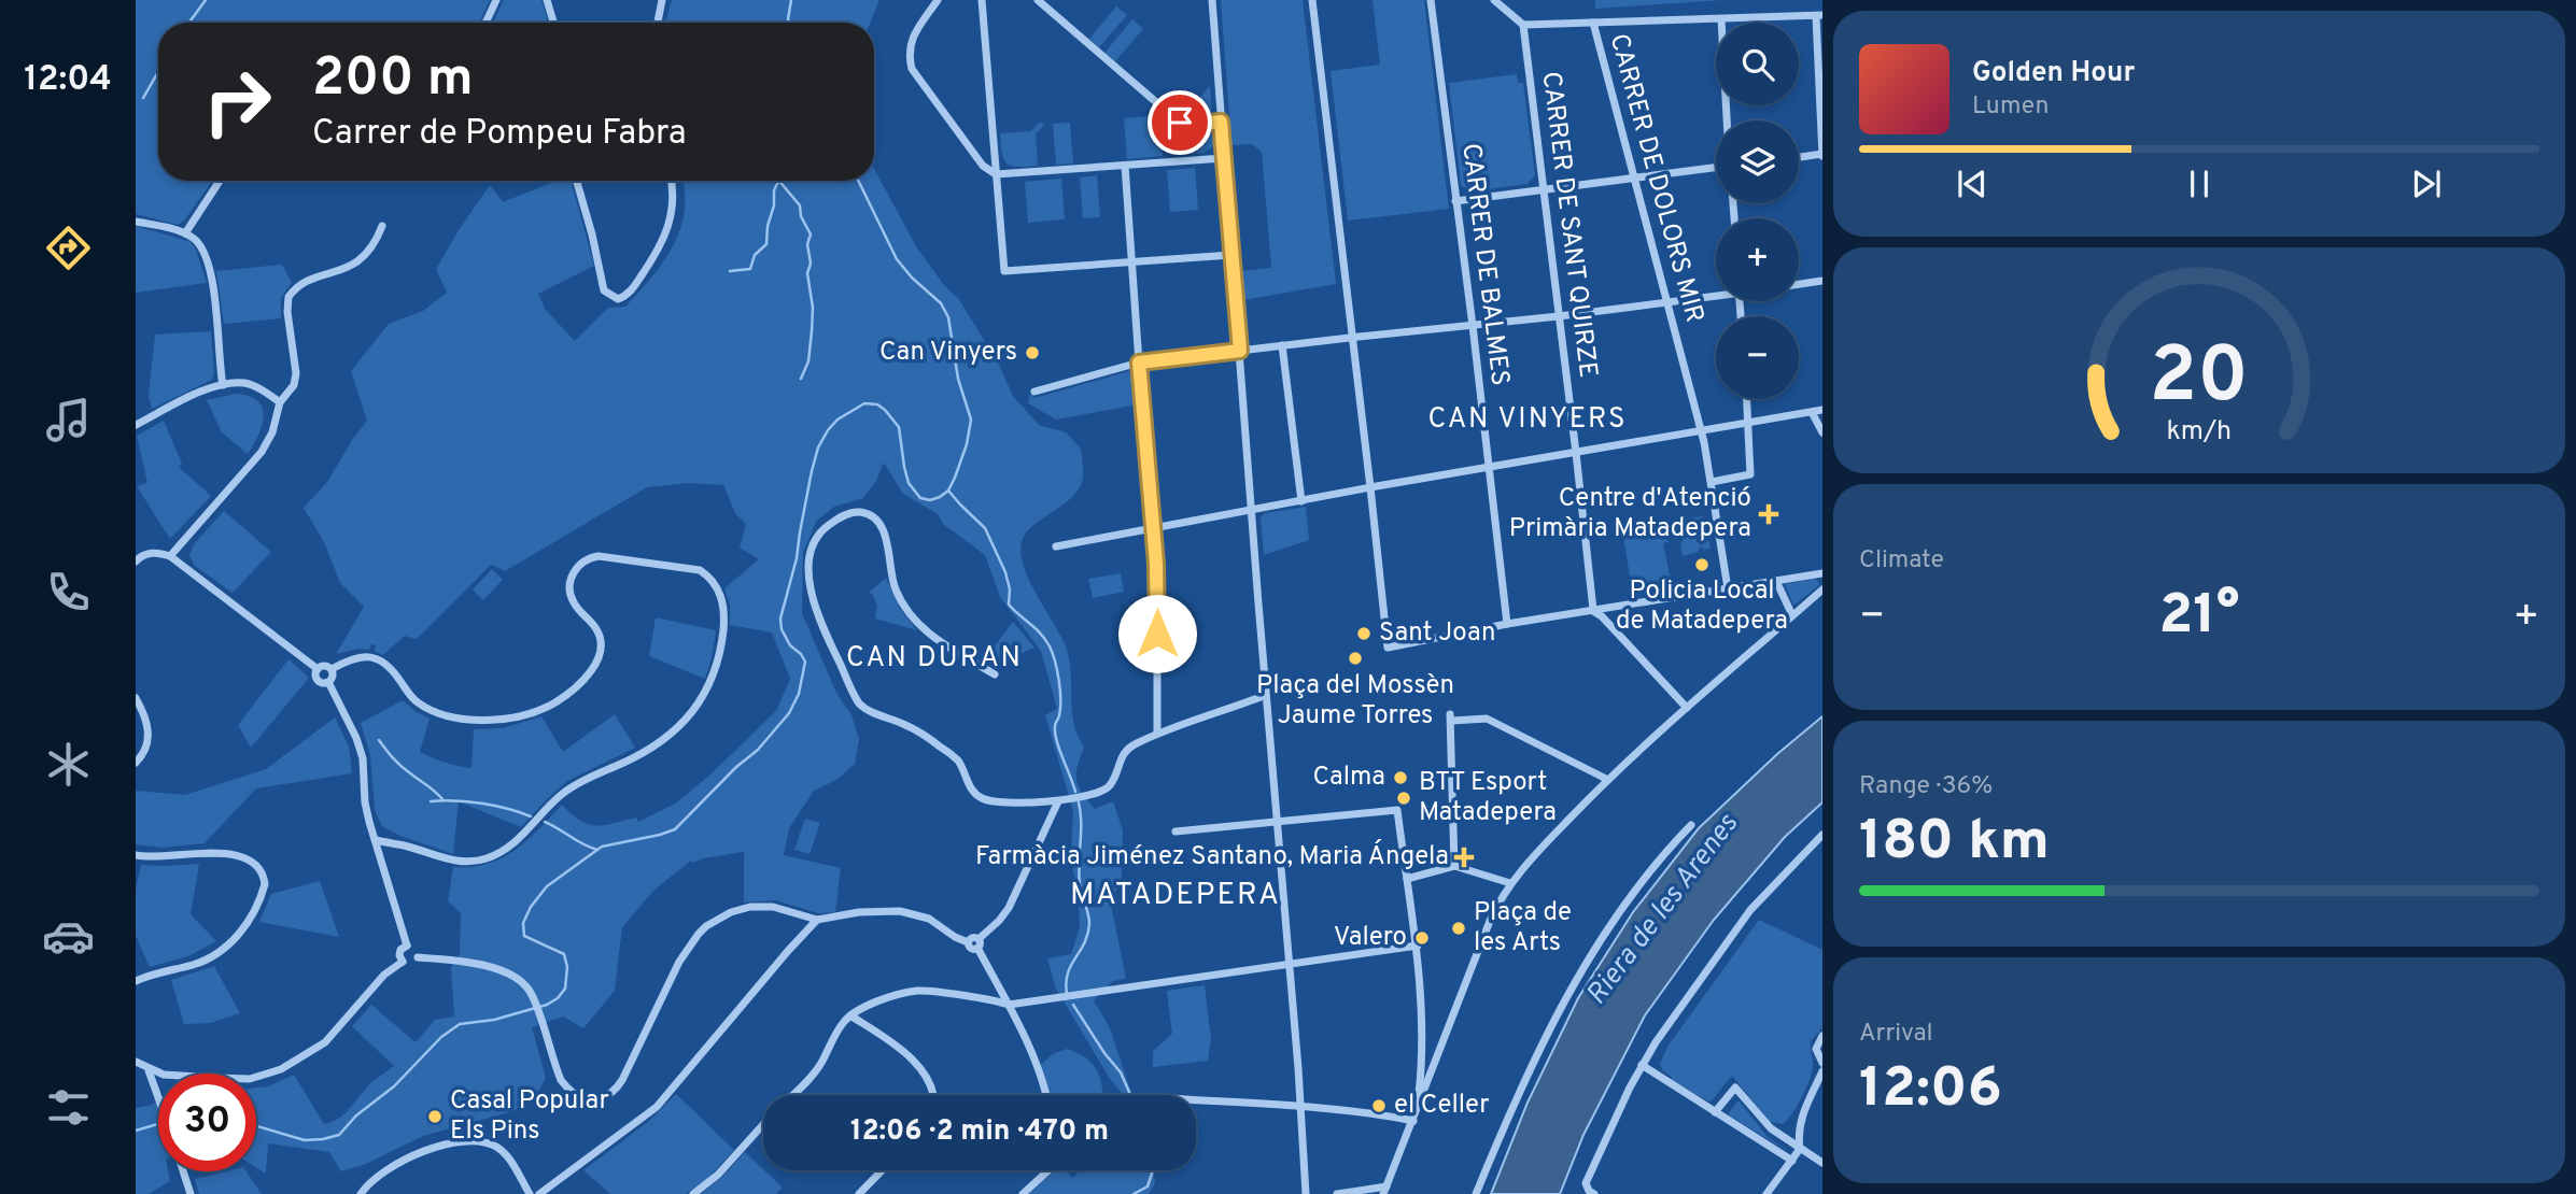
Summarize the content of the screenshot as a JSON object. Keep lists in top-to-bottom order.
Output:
{
  "streets": {
    "street": ["CARRER DE DOLORS MIR", "CARRER DE SANT QUIRZE", "CARRER DE BALMES"]
  },
  "districts": ["CAN VINYERS", "CAN DURAN", "MATADEPERA"],
  "water": ["Riera de les Arenes"],
  "places": {
    "other": [
      "Can Vinyers",
      "Policia Local de Matadepera",
      "Sant Joan",
      "Plaça del Mossèn Jaume Torres",
      "Calma",
      "BTT Esport Matadepera",
      "Plaça de les Arts",
      "Valero",
      "el Celler",
      "Casal Popular Els Pins"
    ],
    "health": ["Centre d'Atenció Primària Matadepera", "Farmàcia Jiménez Santano, Maria Ángela"]
  },
  "page": {
    "tabs": "12:04",
    "map_buttons": ["+", "−"],
    "turn": ["200 m", "Carrer de Pompeu Fabra"],
    "song": ["Golden Hour", "Lumen"],
    "tile": [
      "Climate",
      ["Range · 36%", "180 km"],
      ["Arrival", "12:06"]
    ],
    "heat": ["−", "21°", "+"],
    "limit": "30",
    "trip": "12:06 · 2 min · 470 m",
    "gauge": ["20", "km/h"]
  }
}
